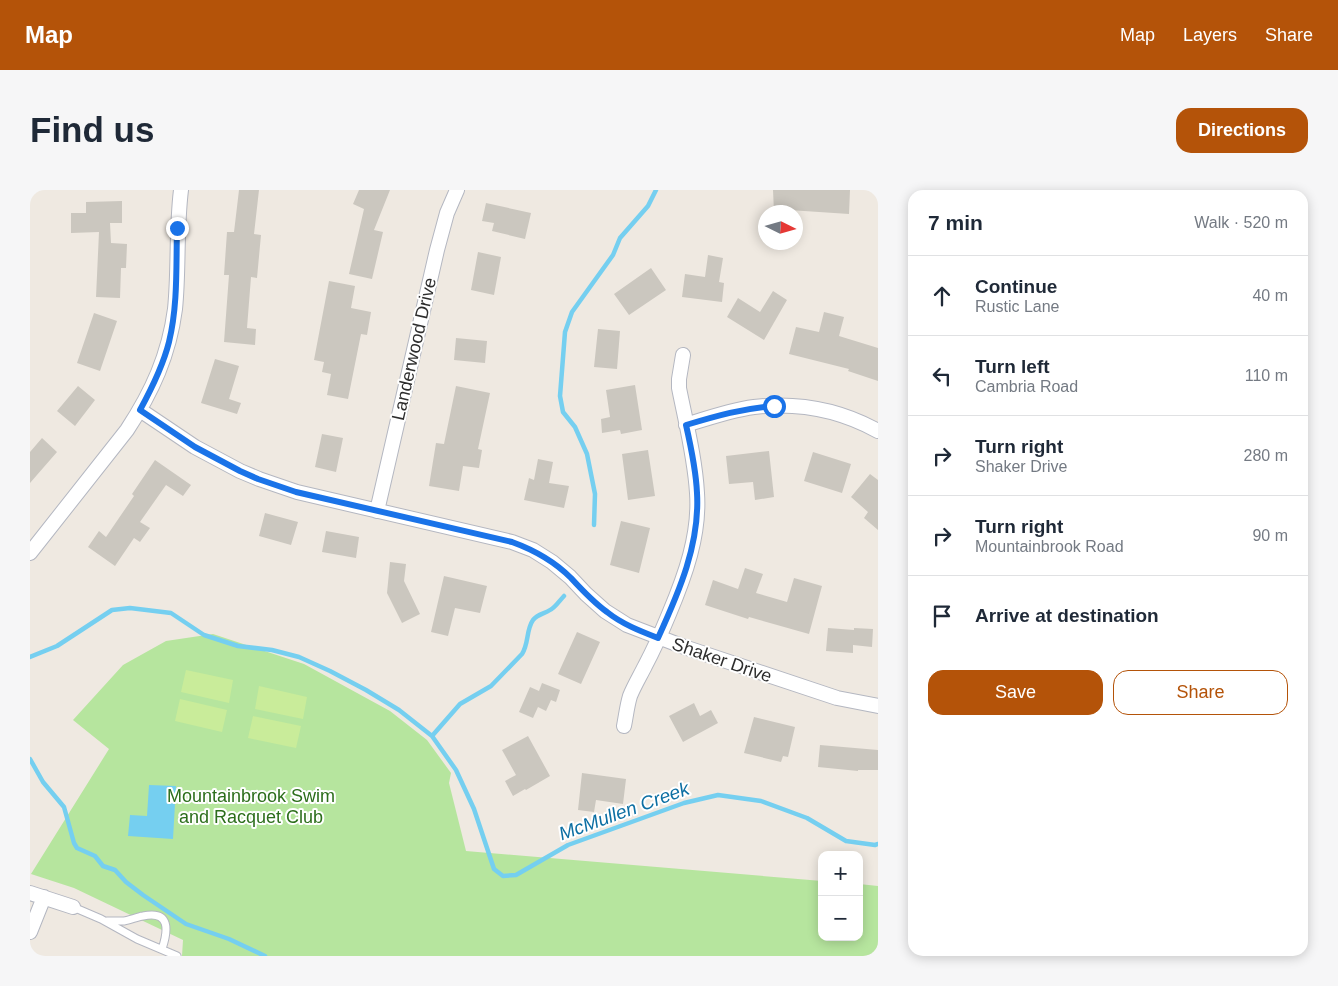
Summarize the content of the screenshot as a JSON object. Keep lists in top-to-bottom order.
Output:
{
  "streets": {
    "street": ["Landerwood Drive", "Shaker Drive"]
  },
  "crossings": [
    ["Landerwood Drive", "Shaker Drive"]
  ],
  "water": ["McMullen Creek"],
  "parks": ["Mountainbrook Swim and Racquet Club"],
  "north": "right",
  "page": {
    "header": "Map",
    "nav": ["Map", "Layers", "Share"],
    "buttons": [
      "Directions",
      ["Save", "Share"]
    ],
    "title": "Find us",
    "heading": ["7 min", "Walk · 520 m"],
    "list": [
      ["Continue", "Rustic Lane", "40 m"],
      ["Turn left", "Cambria Road", "110 m"],
      ["Turn right", "Shaker Drive", "280 m"],
      ["Turn right", "Mountainbrook Road", "90 m"],
      "Arrive at destination"
    ],
    "map_buttons": ["+", "−"]
  }
}
